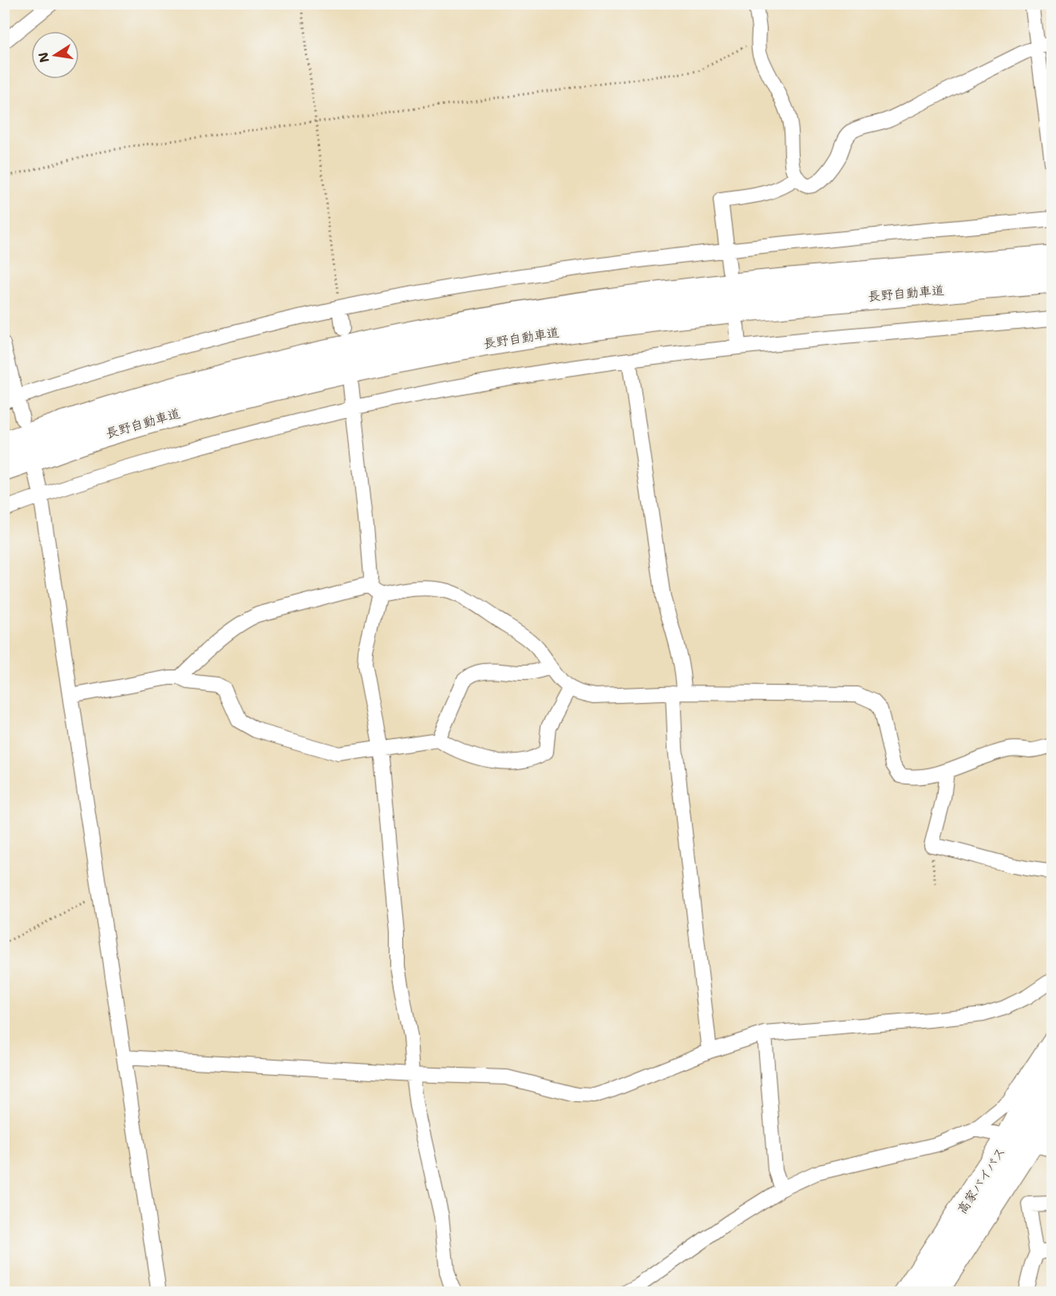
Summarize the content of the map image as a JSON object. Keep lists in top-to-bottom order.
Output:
{
  "streets": {
    "highway": ["長野自動車道", "高家バイパス"]
  },
  "north": "left"
}
